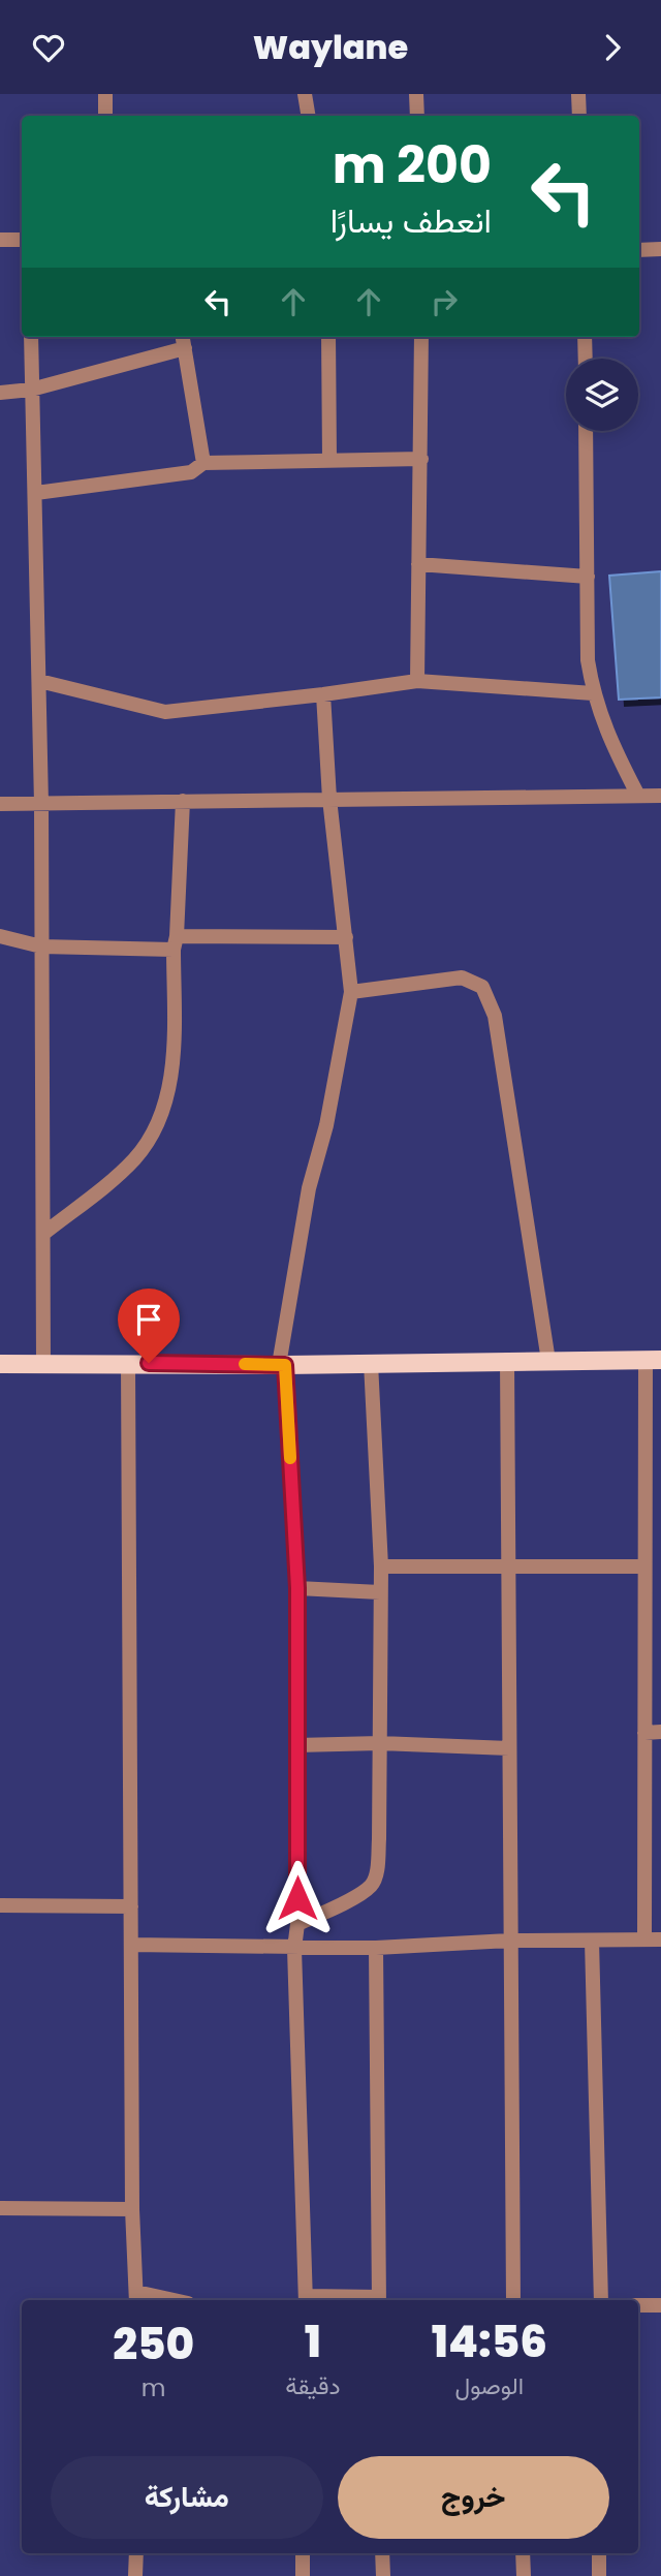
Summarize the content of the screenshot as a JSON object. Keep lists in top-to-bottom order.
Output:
{
  "page": {
    "header": "Waylane",
    "turn": ["200 m", "انعطف يسارًا"],
    "eta": [
      "14:56",
      "الوصول",
      "1",
      "دقيقة",
      "250",
      "m"
    ],
    "buttons": ["خروج", "مشاركة"]
  }
}
